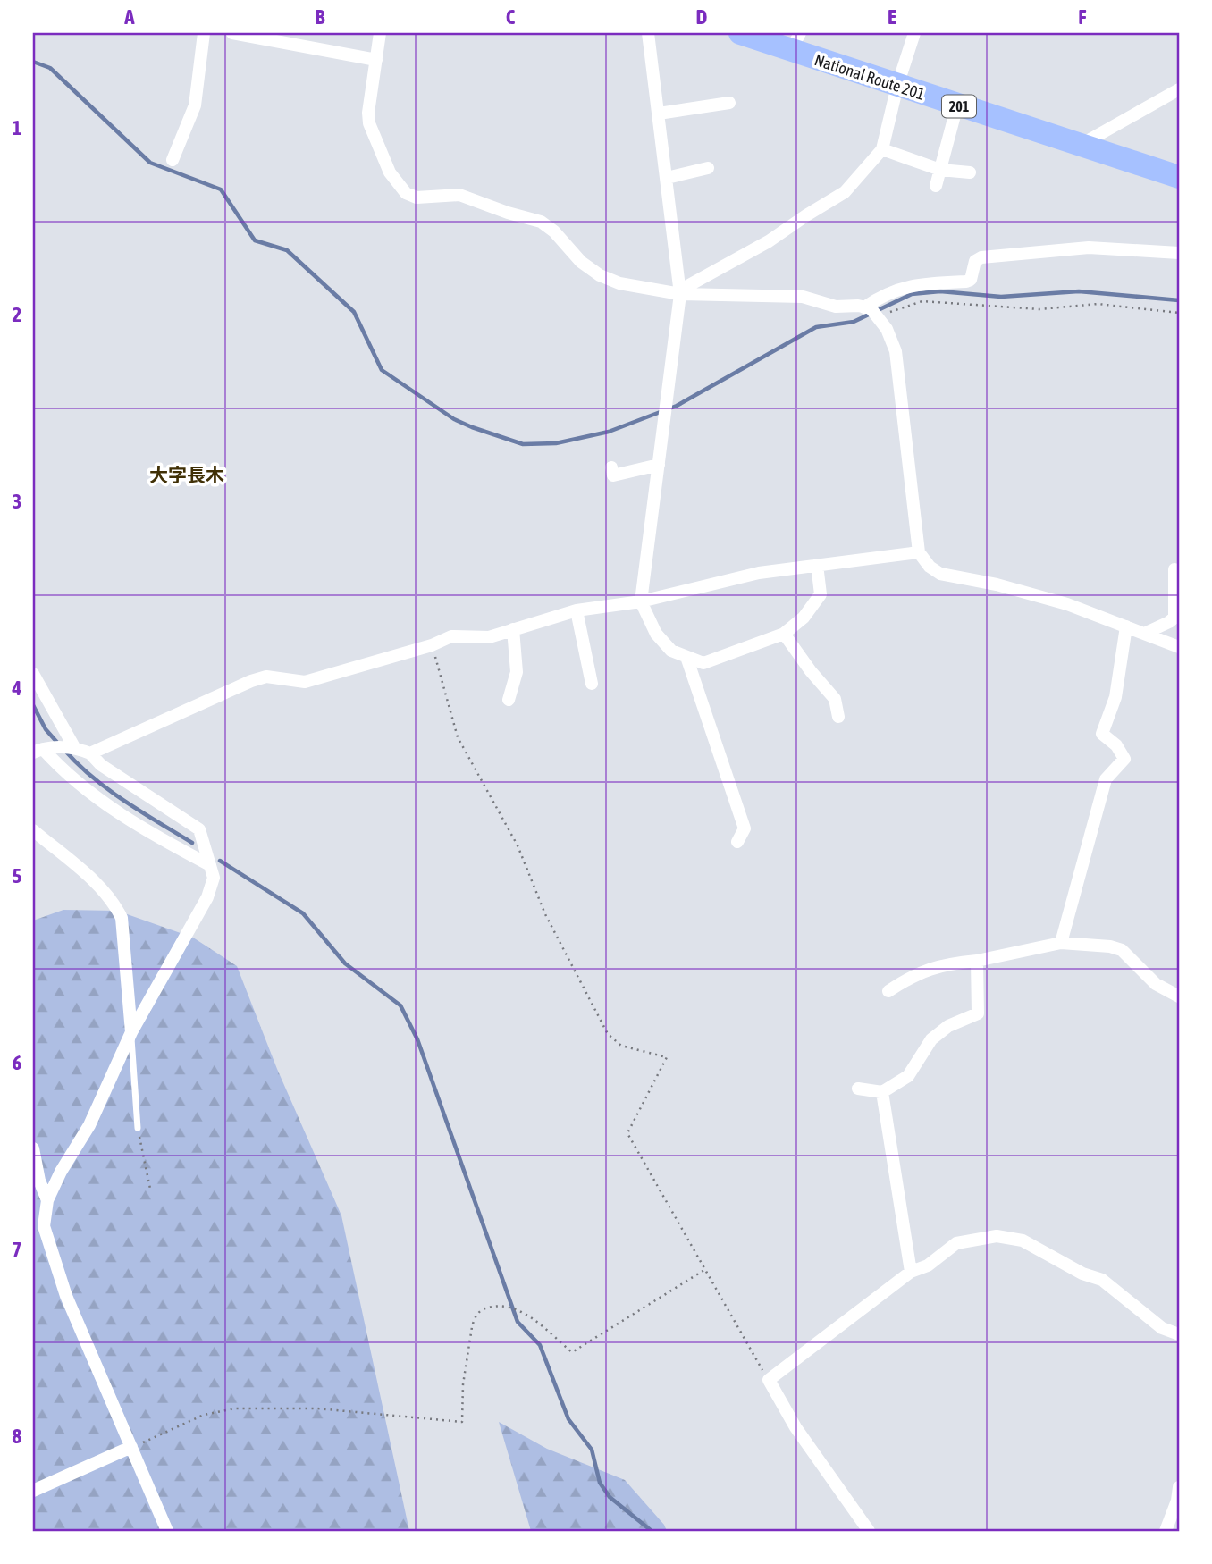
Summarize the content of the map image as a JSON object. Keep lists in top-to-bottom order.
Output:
{
  "streets": {
    "highway": ["National Route 201", "201"]
  },
  "districts": ["大字長木"],
  "grid": {
    "columns": [
      "A",
      "B",
      "C",
      "D",
      "E",
      "F"
    ],
    "rows": [
      "1",
      "2",
      "3",
      "4",
      "5",
      "6",
      "7",
      "8"
    ]
  }
}
